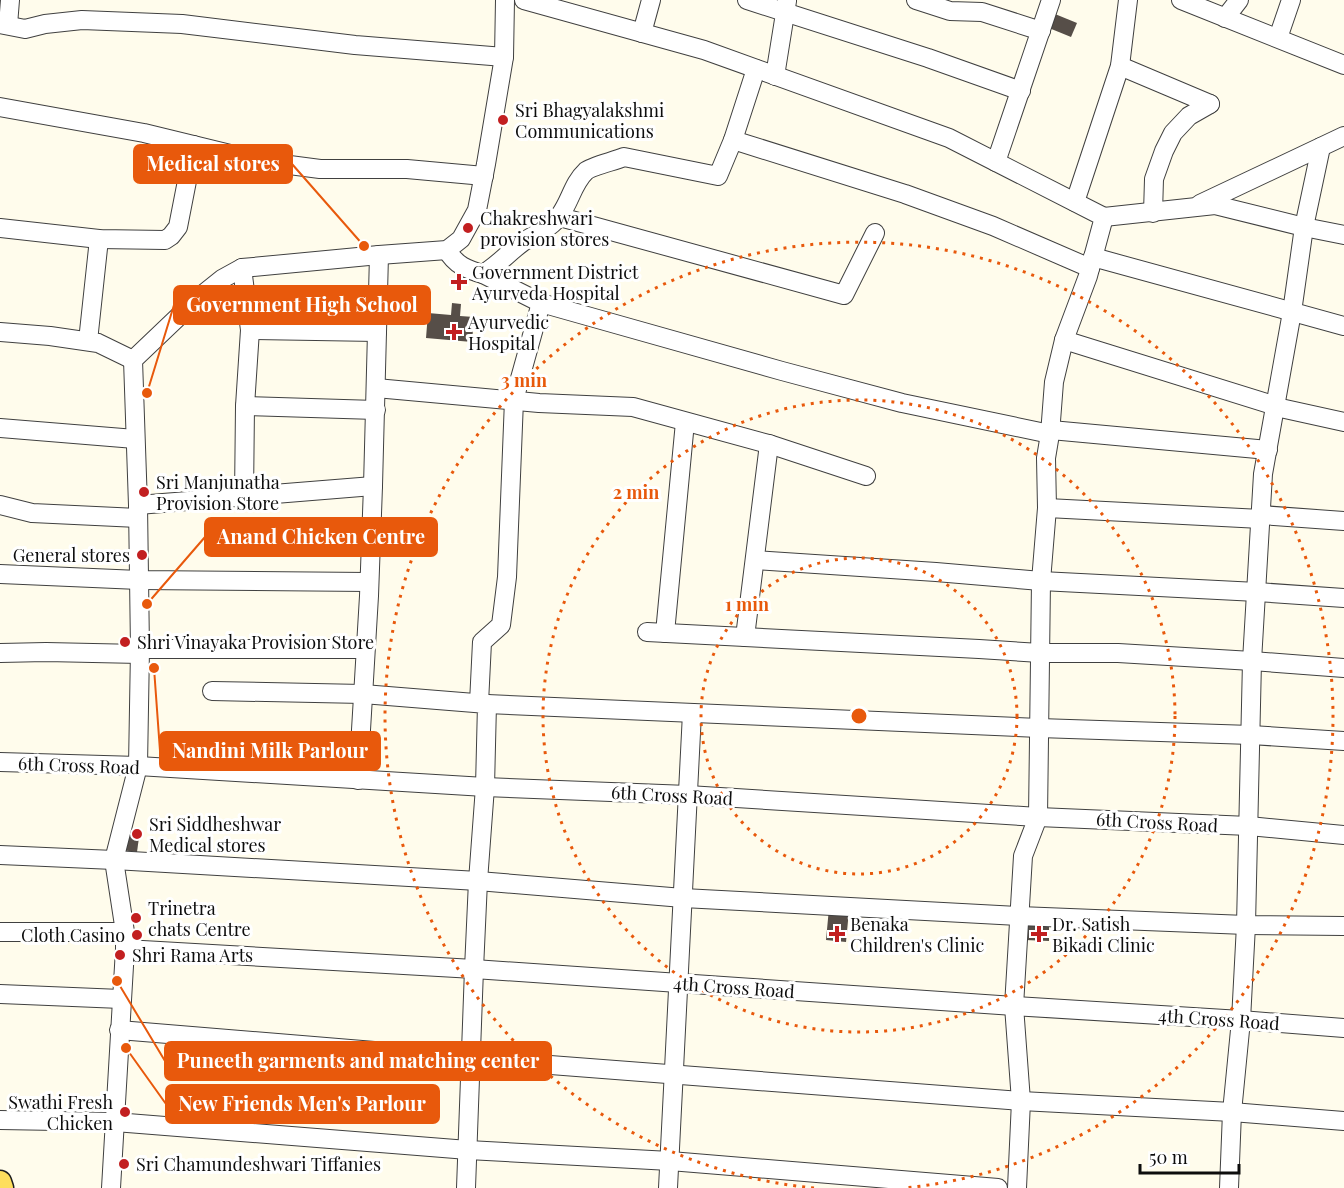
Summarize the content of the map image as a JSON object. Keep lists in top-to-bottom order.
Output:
{
  "streets": {
    "street": ["6th Cross Road", "4th Cross Road"]
  },
  "places": {
    "other": [
      "Sri Bhagyalakshmi Communications",
      "Chakreshwari provision stores",
      "Medical stores",
      "Government High School",
      "Sri Manjunatha Provision Store",
      "General stores",
      "Anand Chicken Centre",
      "Shri Vinayaka Provision Store",
      "Nandini Milk Parlour",
      "Sri Siddheshwar Medical stores",
      "Trinetra chats Centre",
      "Cloth Casino",
      "Shri Rama Arts",
      "Puneeth garments and matching center",
      "New Friends Men's Parlour",
      "Swathi Fresh Chicken",
      "Sri Chamundeshwari Tiffanies"
    ],
    "health": [
      "Government District Ayurveda Hospital",
      "Ayurvedic Hospital",
      "Benaka Children's Clinic",
      "Dr. Satish Bikadi Clinic"
    ]
  },
  "scale_bar": "50 m",
  "rings": ["3 min", "2 min", "1 min"]
}
